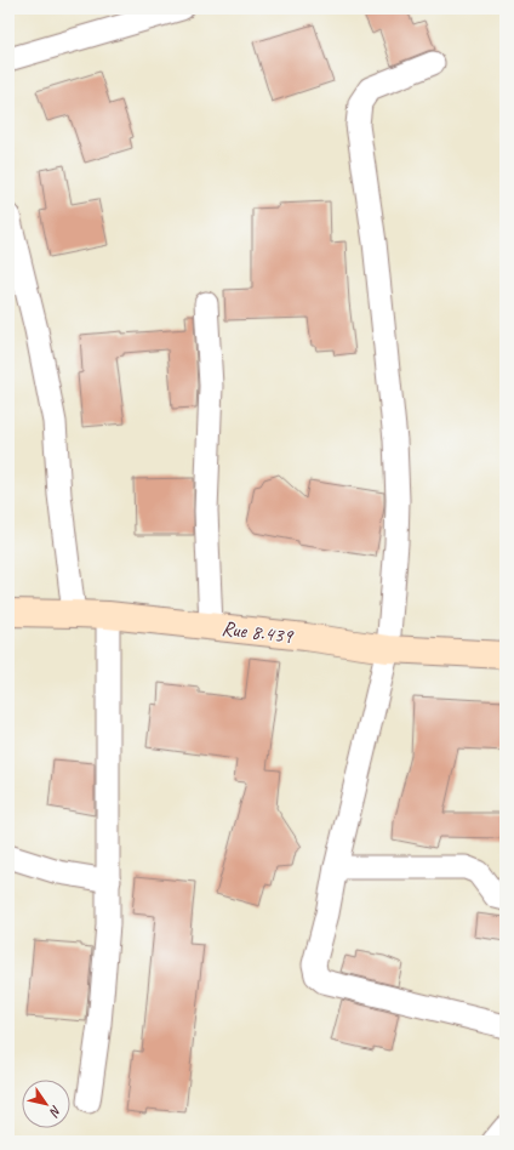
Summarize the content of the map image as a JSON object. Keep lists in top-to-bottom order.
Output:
{
  "streets": {
    "street": ["Rue 8.439"]
  },
  "north": "bottom right"
}
